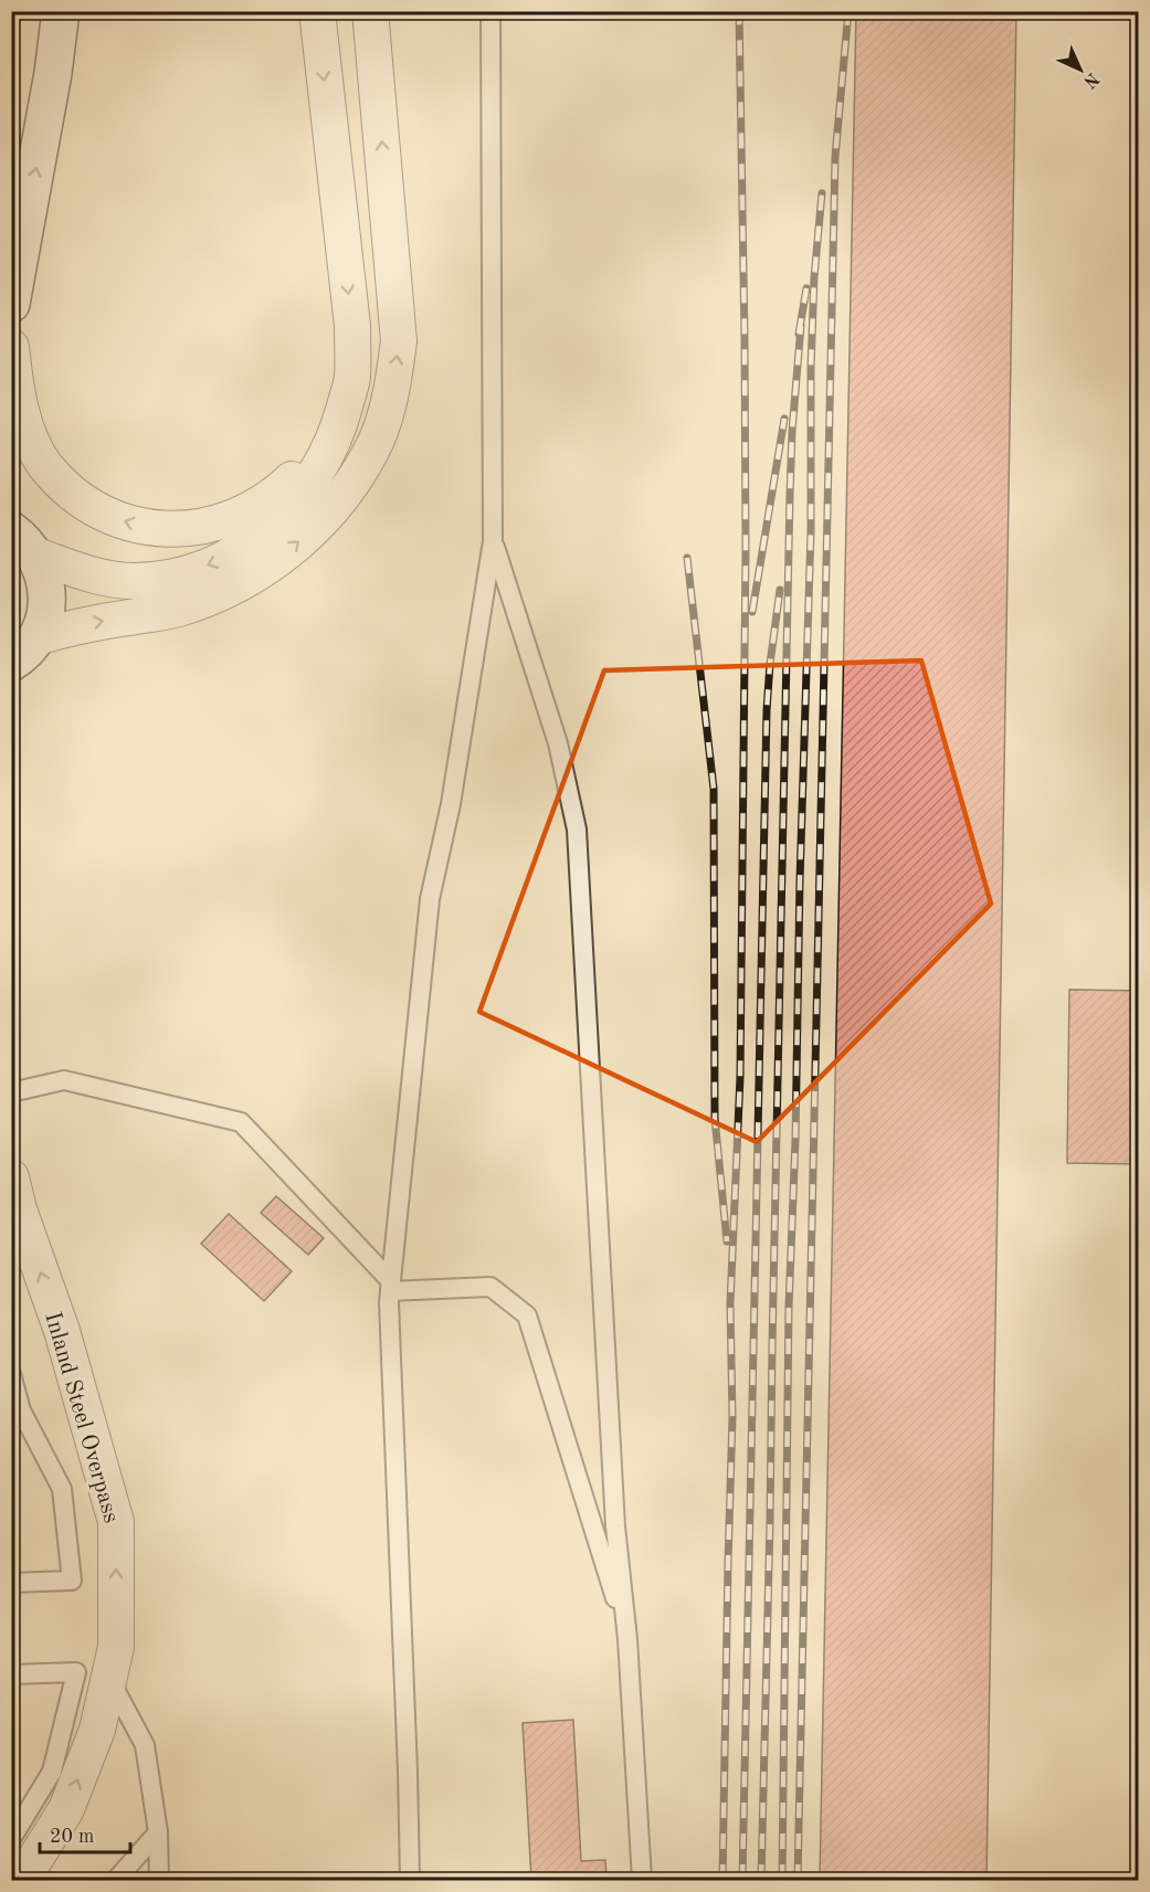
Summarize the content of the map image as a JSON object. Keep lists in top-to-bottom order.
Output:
{
  "streets": {
    "street": ["Inland Steel Overpass"]
  },
  "one_way": ["Inland Steel Overpass"],
  "scale_bar": "20 m",
  "north": "bottom right"
}
